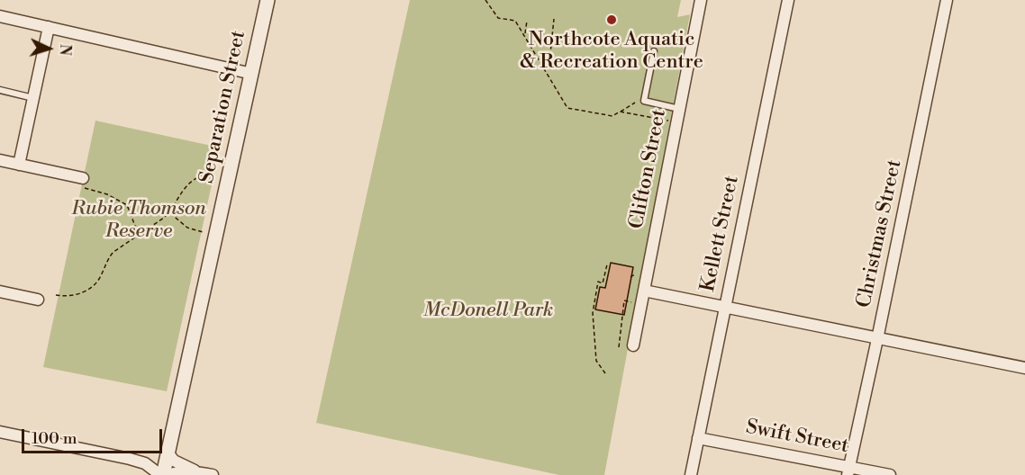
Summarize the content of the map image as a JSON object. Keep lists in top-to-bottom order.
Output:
{
  "streets": {
    "street": [
      "Separation Street",
      "Clifton Street",
      "Kellett Street",
      "Christmas Street",
      "Swift Street"
    ]
  },
  "crossings": [
    ["Kellett Street", "Swift Street"],
    ["Christmas Street", "Swift Street"]
  ],
  "parks": ["Rubie Thomson Reserve", "McDonell Park"],
  "places": ["Northcote Aquatic & Recreation Centre"],
  "scale_bar": "100 m",
  "north": "right"
}
